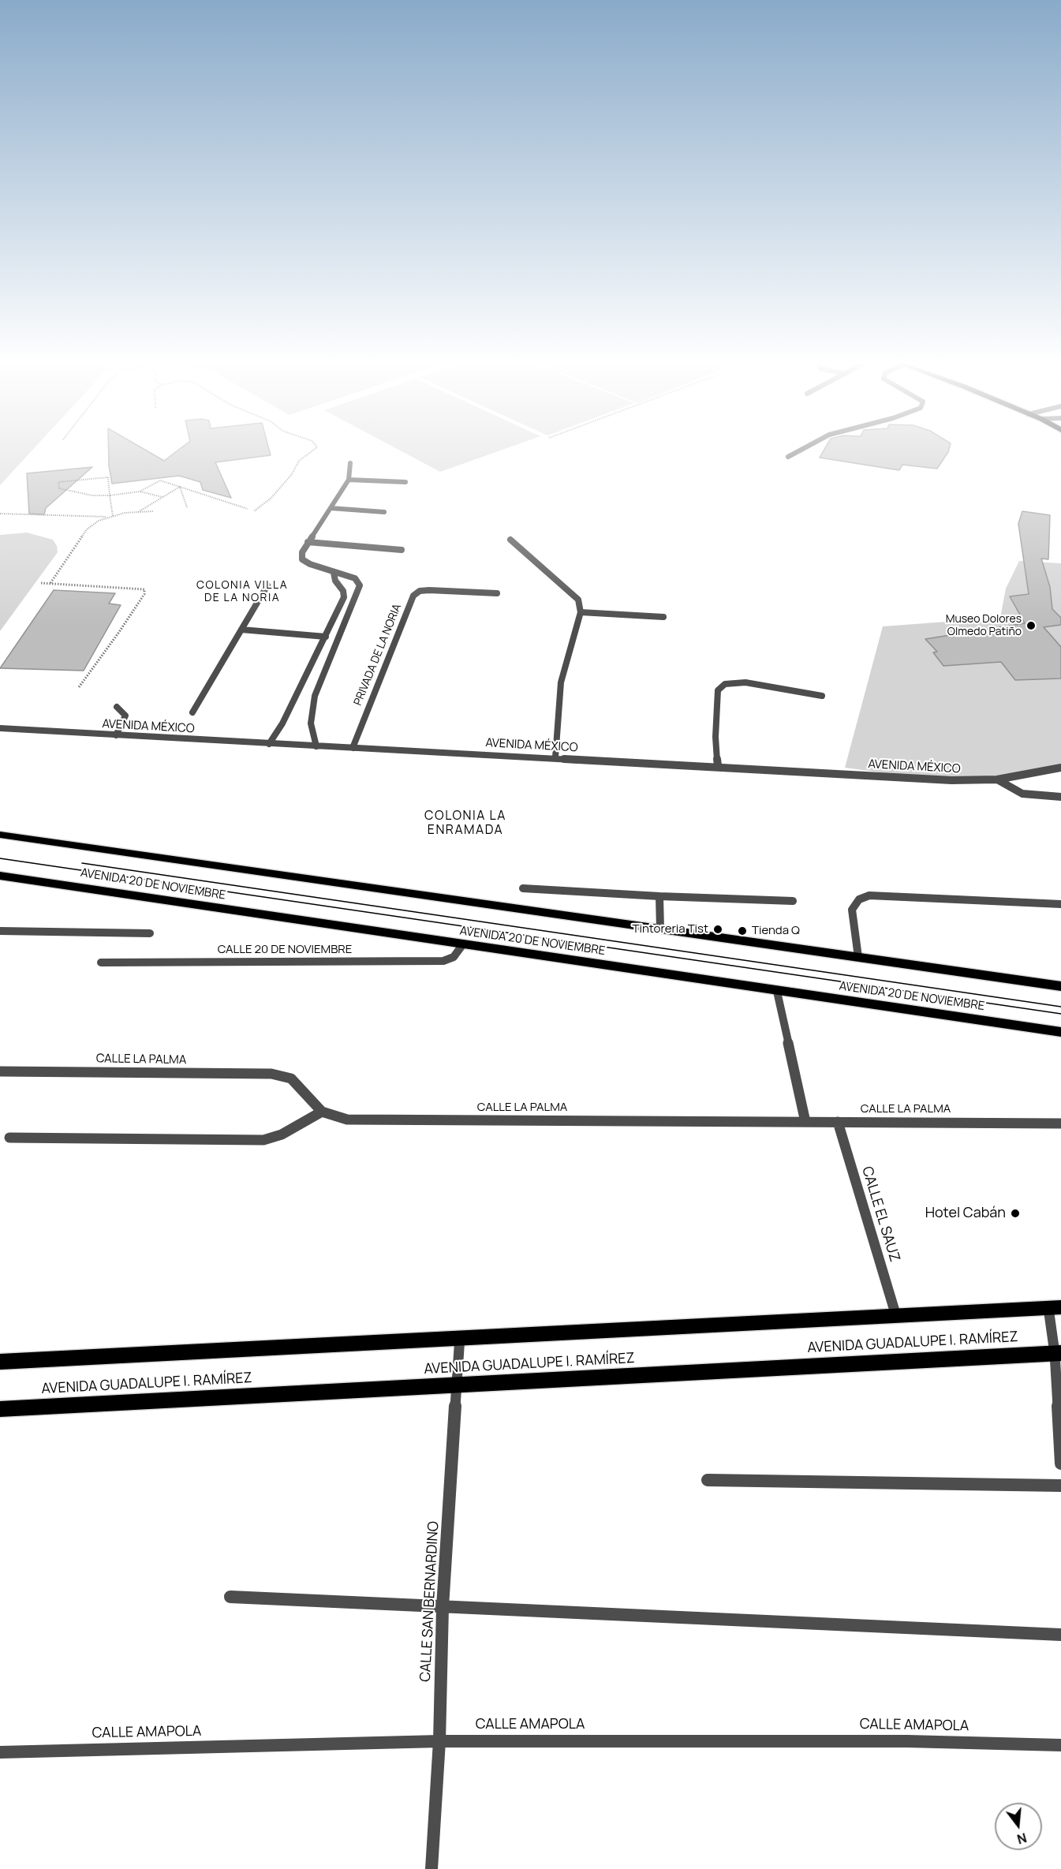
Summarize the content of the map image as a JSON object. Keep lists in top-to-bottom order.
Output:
{
  "streets": {
    "main road": ["AVENIDA 20 DE NOVIEMBRE", "AVENIDA GUADALUPE I. RAMÍREZ"],
    "street": [
      "PRIVADA DE LA NORIA",
      "AVENIDA MÉXICO",
      "CALLE 20 DE NOVIEMBRE",
      "CALLE LA PALMA",
      "CALLE EL SAUZ",
      "CALLE SAN BERNARDINO",
      "CALLE AMAPOLA"
    ]
  },
  "crossings": [
    ["PRIVADA DE LA NORIA", "AVENIDA MÉXICO"],
    ["AVENIDA 20 DE NOVIEMBRE", "CALLE 20 DE NOVIEMBRE"],
    ["CALLE LA PALMA", "CALLE EL SAUZ"],
    ["AVENIDA GUADALUPE I. RAMÍREZ", "CALLE SAN BERNARDINO"],
    ["CALLE SAN BERNARDINO", "CALLE AMAPOLA"]
  ],
  "districts": ["COLONIA VILLA DE LA NORIA", "COLONIA LA ENRAMADA"],
  "places": [
    "Museo Dolores Olmedo Patiño",
    "Tintoreria Tist",
    "Tienda Q",
    "Hotel Cabán"
  ],
  "north": "bottom"
}
